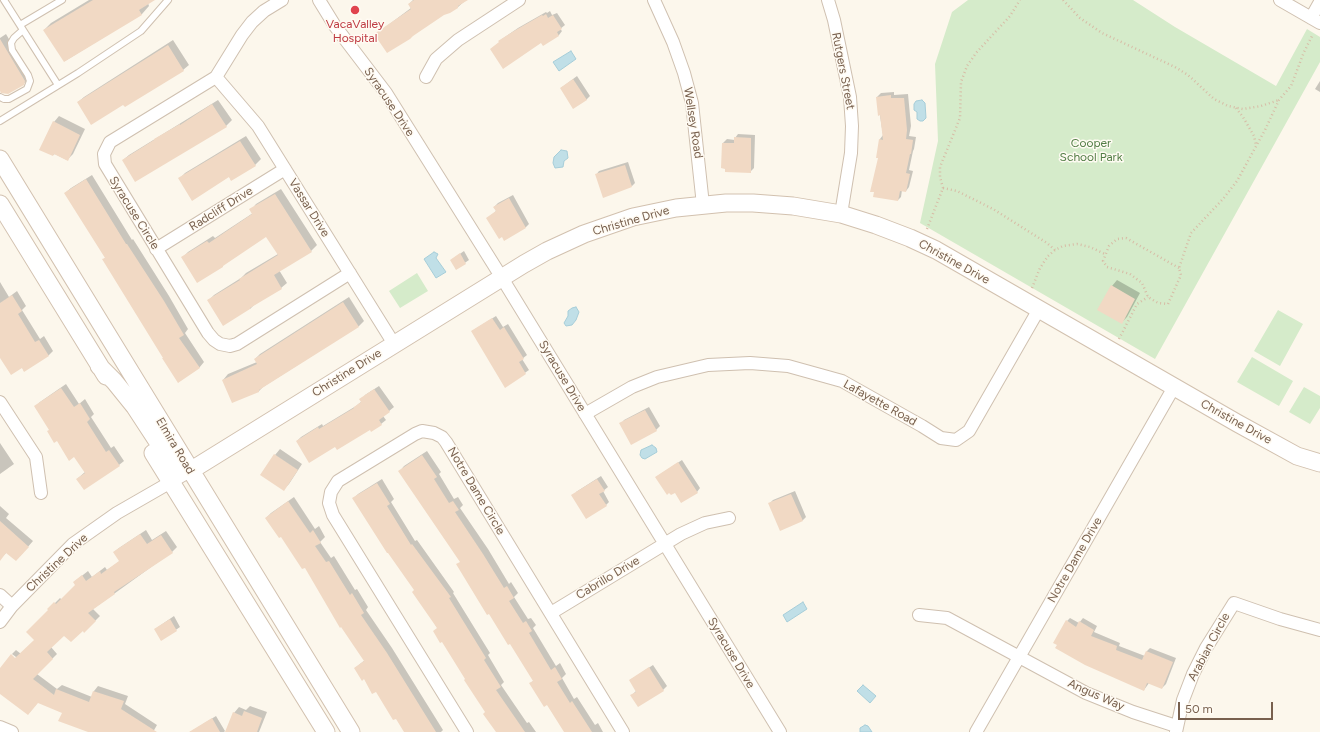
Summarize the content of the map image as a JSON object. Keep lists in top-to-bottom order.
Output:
{
  "streets": {
    "main road": ["Christine Drive", "Elmira Road"],
    "street": [
      "Rutgers Street",
      "Syracuse Drive",
      "Wellsey Road",
      "Vassar Drive",
      "Radcliff Drive",
      "Syracuse Circle",
      "Lafayette Road",
      "Notre Dame Circle",
      "Notre Dame Drive",
      "Cabrillo Drive",
      "Arabian Circle",
      "Angus Way"
    ]
  },
  "crossings": [
    ["Rutgers Street", "Christine Drive"],
    ["Syracuse Drive", "Christine Drive"],
    ["Syracuse Drive", "Lafayette Road"],
    ["Syracuse Drive", "Cabrillo Drive"],
    ["Wellsey Road", "Christine Drive"],
    ["Vassar Drive", "Radcliff Drive"],
    ["Vassar Drive", "Syracuse Circle"],
    ["Vassar Drive", "Christine Drive"],
    ["Radcliff Drive", "Syracuse Circle"],
    ["Christine Drive", "Lafayette Road"],
    ["Christine Drive", "Elmira Road"],
    ["Christine Drive", "Notre Dame Drive"],
    ["Notre Dame Circle", "Cabrillo Drive"],
    ["Notre Dame Drive", "Angus Way"],
    ["Arabian Circle", "Angus Way"]
  ],
  "parks": ["Cooper School Park"],
  "places": ["VacaValley Hospital"],
  "scale_bar": "50 m"
}
